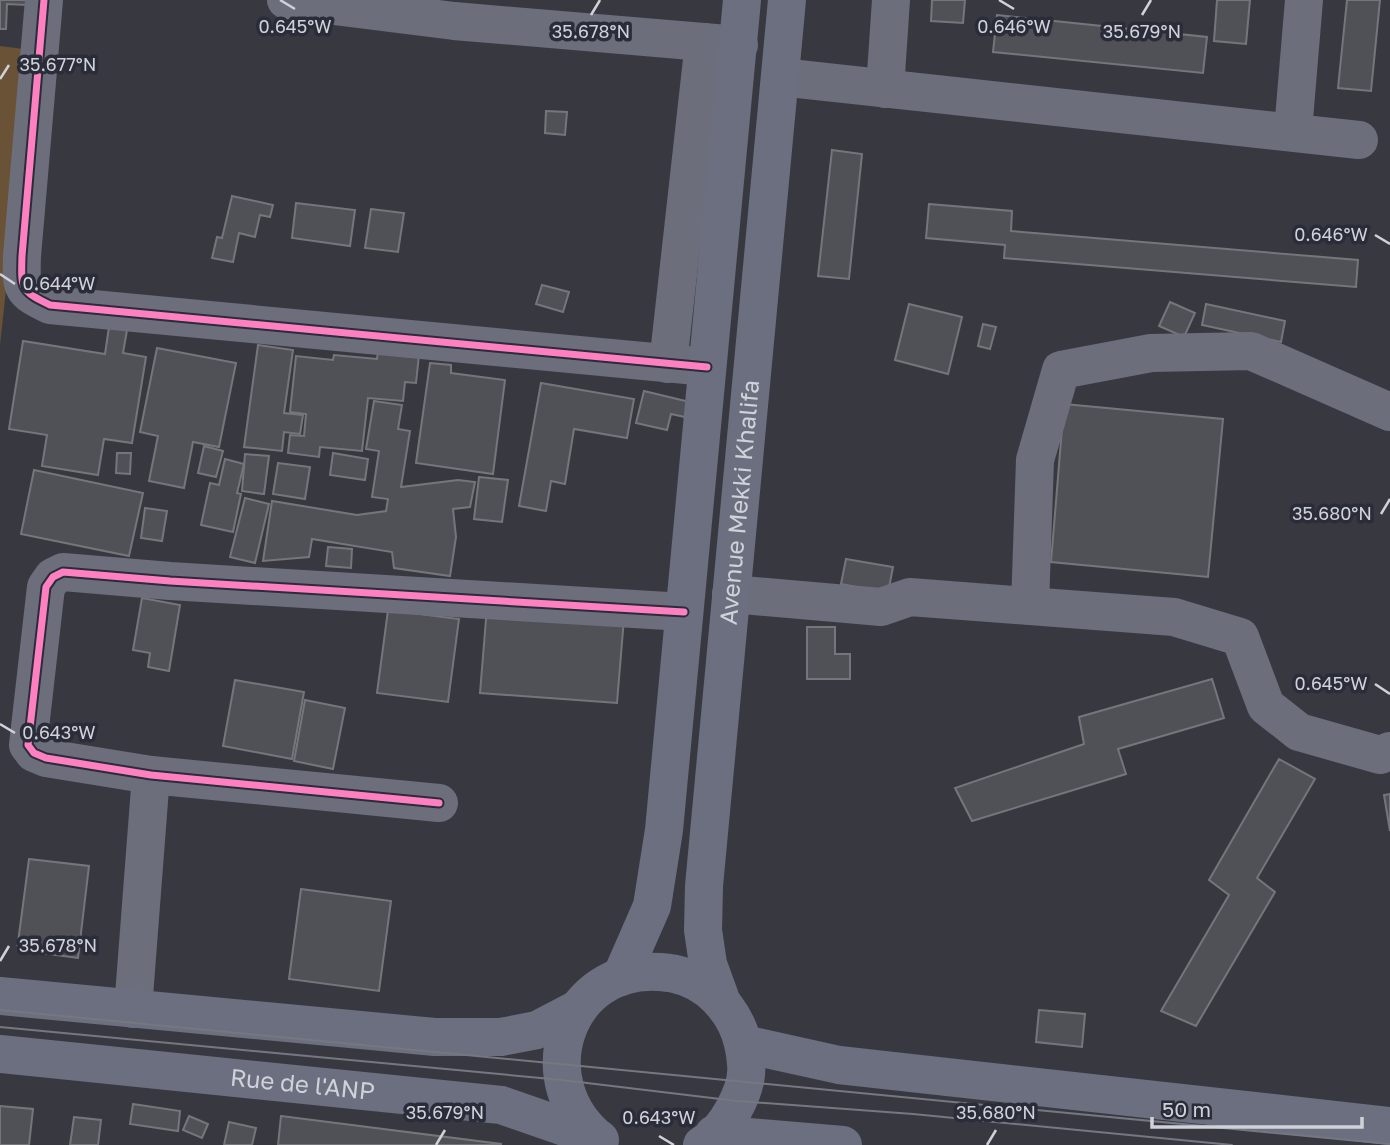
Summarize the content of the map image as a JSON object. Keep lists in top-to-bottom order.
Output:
{
  "streets": {
    "main road": ["Avenue Mekki Khalifa", "Rue de l'ANP"]
  },
  "scale_bar": "50 m",
  "coordinates": [
    "0.646°W",
    "0.645°W",
    "35.678°N",
    "35.679°N",
    "35.677°N",
    "0.644°W",
    "35.680°N",
    "0.643°W"
  ]
}
